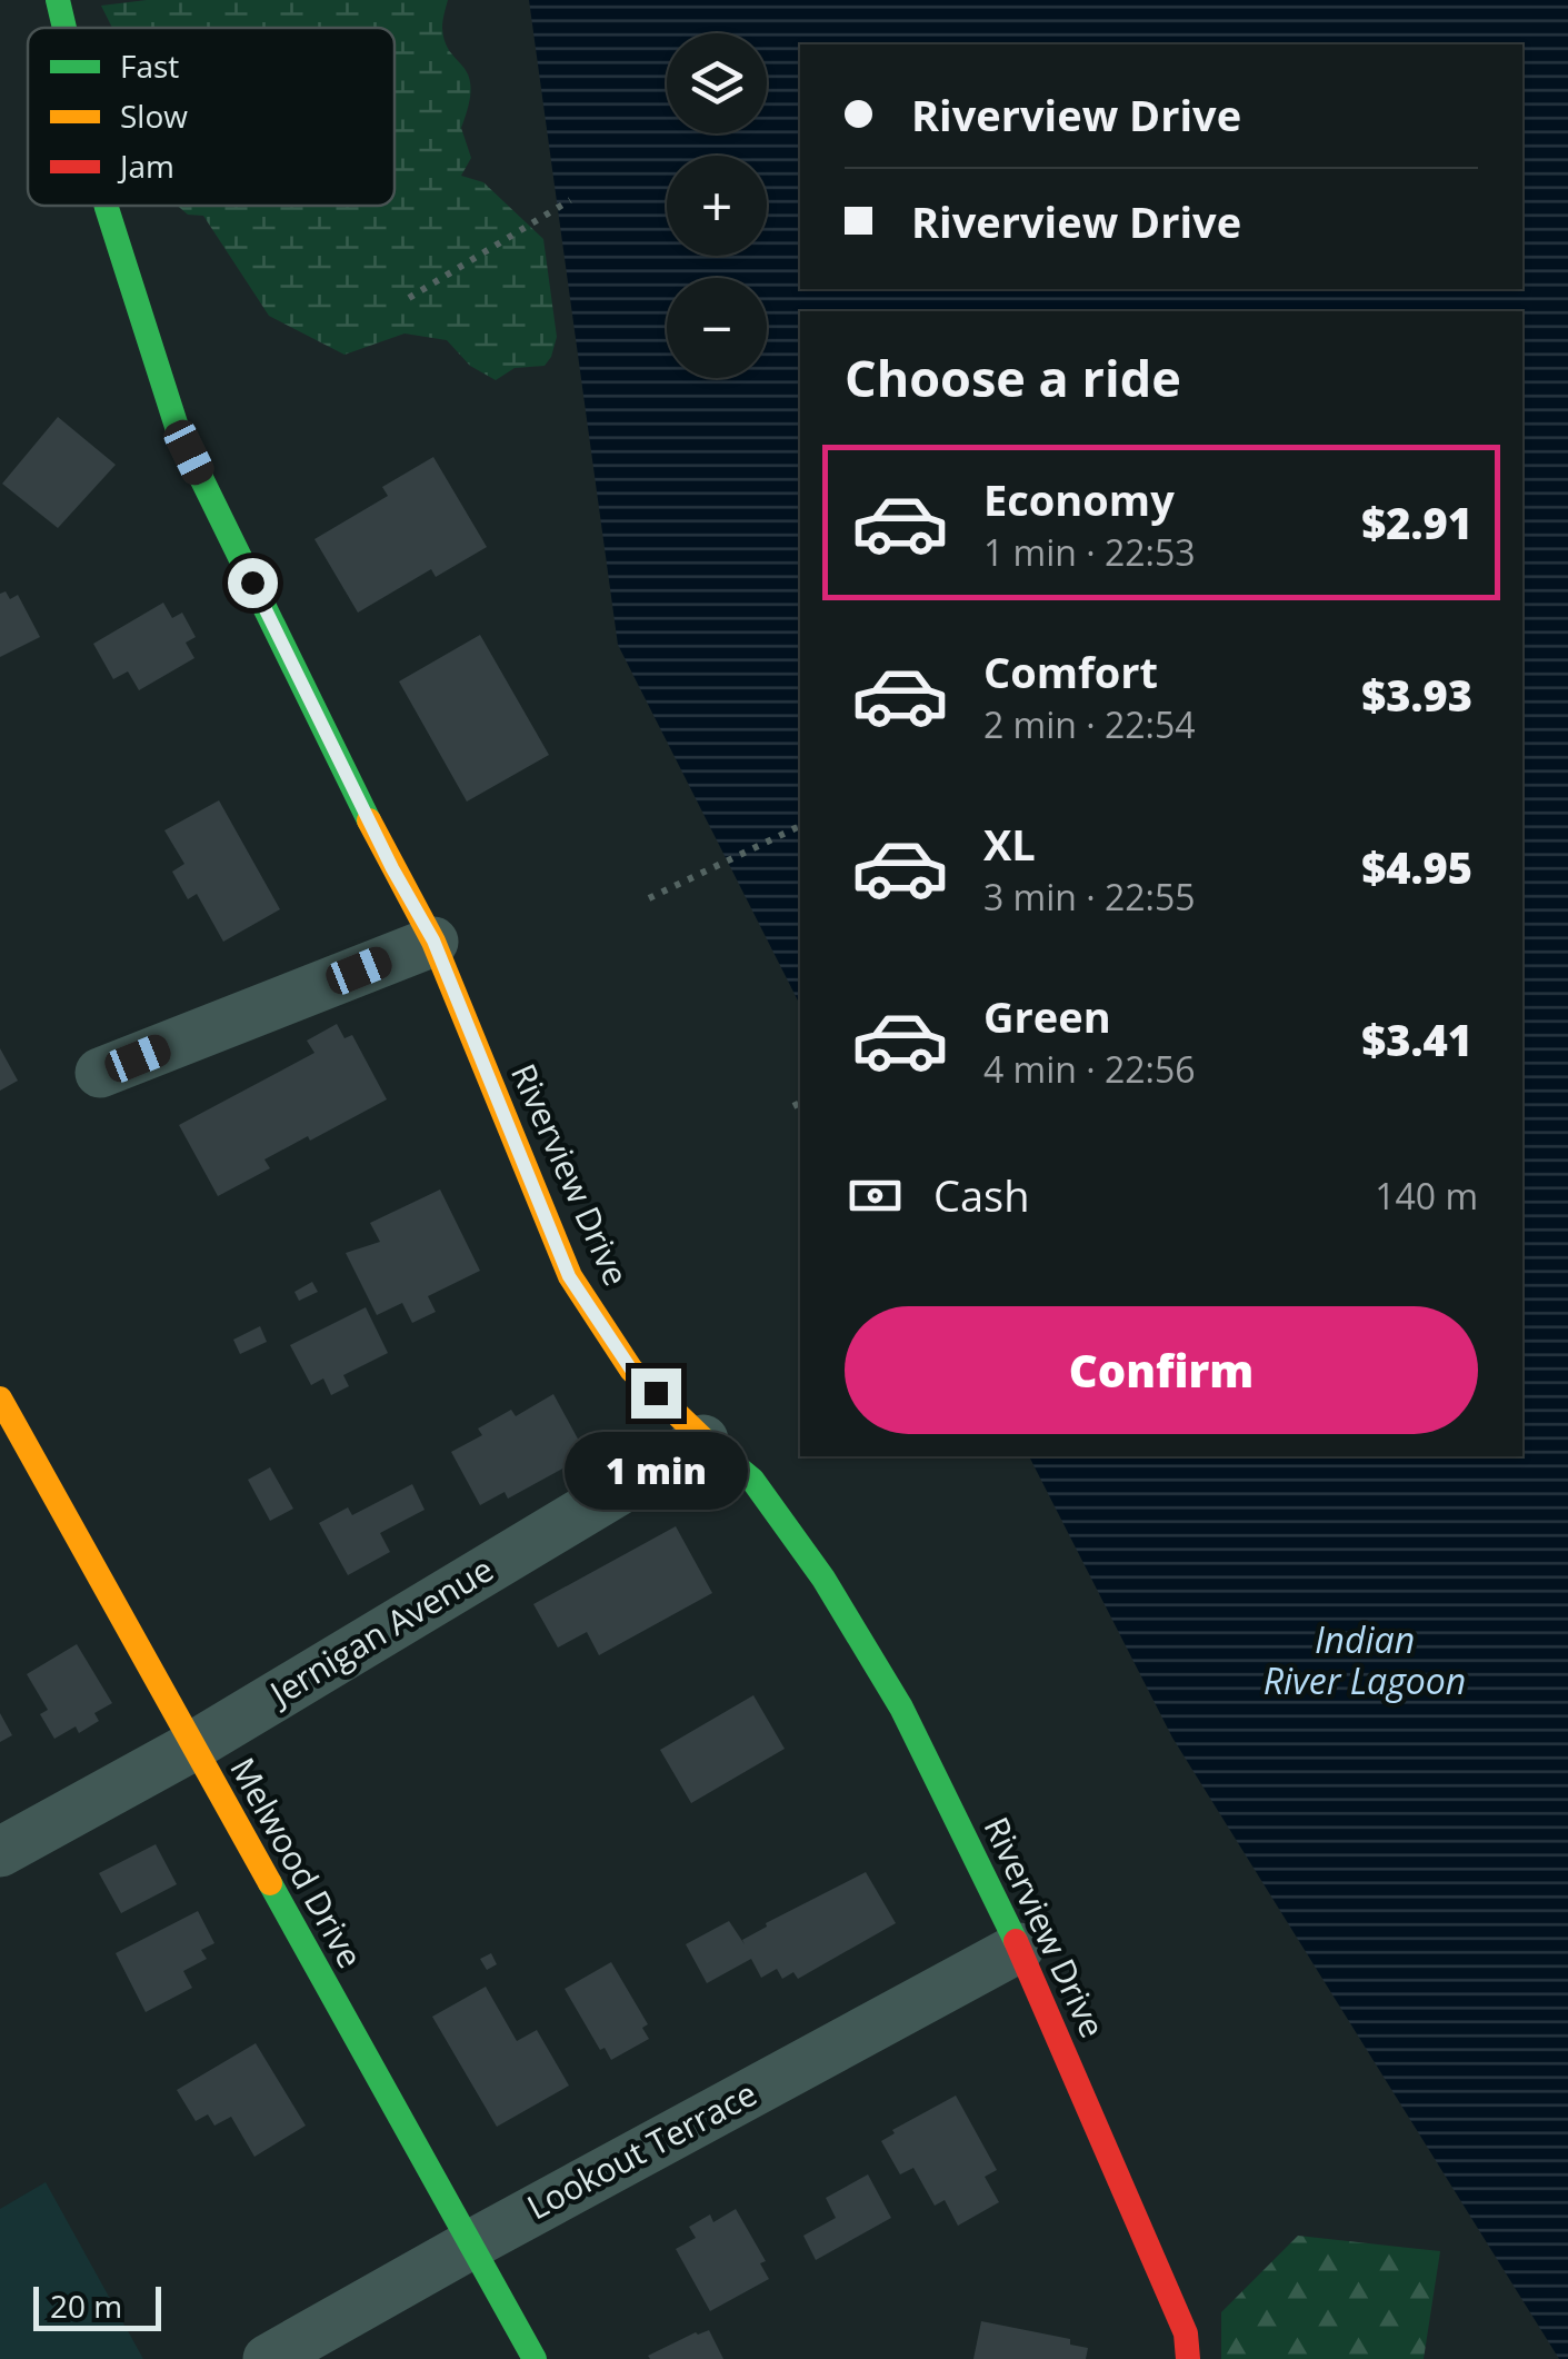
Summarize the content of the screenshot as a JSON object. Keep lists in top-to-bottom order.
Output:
{
  "streets": {
    "street": [
      "Riverview Drive",
      "Jernigan Avenue",
      "Melwood Drive",
      "Lookout Terrace"
    ]
  },
  "crossings": [
    ["Riverview Drive", "Jernigan Avenue"],
    ["Riverview Drive", "Lookout Terrace"],
    ["Jernigan Avenue", "Melwood Drive"],
    ["Melwood Drive", "Lookout Terrace"]
  ],
  "water": ["Indian River Lagoon"],
  "legend": ["Fast", "Slow", "Jam"],
  "scale_bar": "20 m",
  "page": {
    "map_buttons": ["+", "−"],
    "banner": ["Riverview Drive", "Riverview Drive"],
    "heading": "Choose a ride",
    "list": [
      {
        "name": "Economy",
        "note": "1 min · 22:53",
        "value": "$2.91"
      },
      {
        "name": "Comfort",
        "note": "2 min · 22:54",
        "value": "$3.93"
      },
      {
        "name": "XL",
        "note": "3 min · 22:55",
        "value": "$4.95"
      },
      {
        "name": "Green",
        "note": "4 min · 22:56",
        "value": "$3.41"
      }
    ],
    "pay": ["Cash", "140 m"],
    "buttons": "Confirm",
    "bubble": "1 min",
    "scale": "20 m"
  }
}
